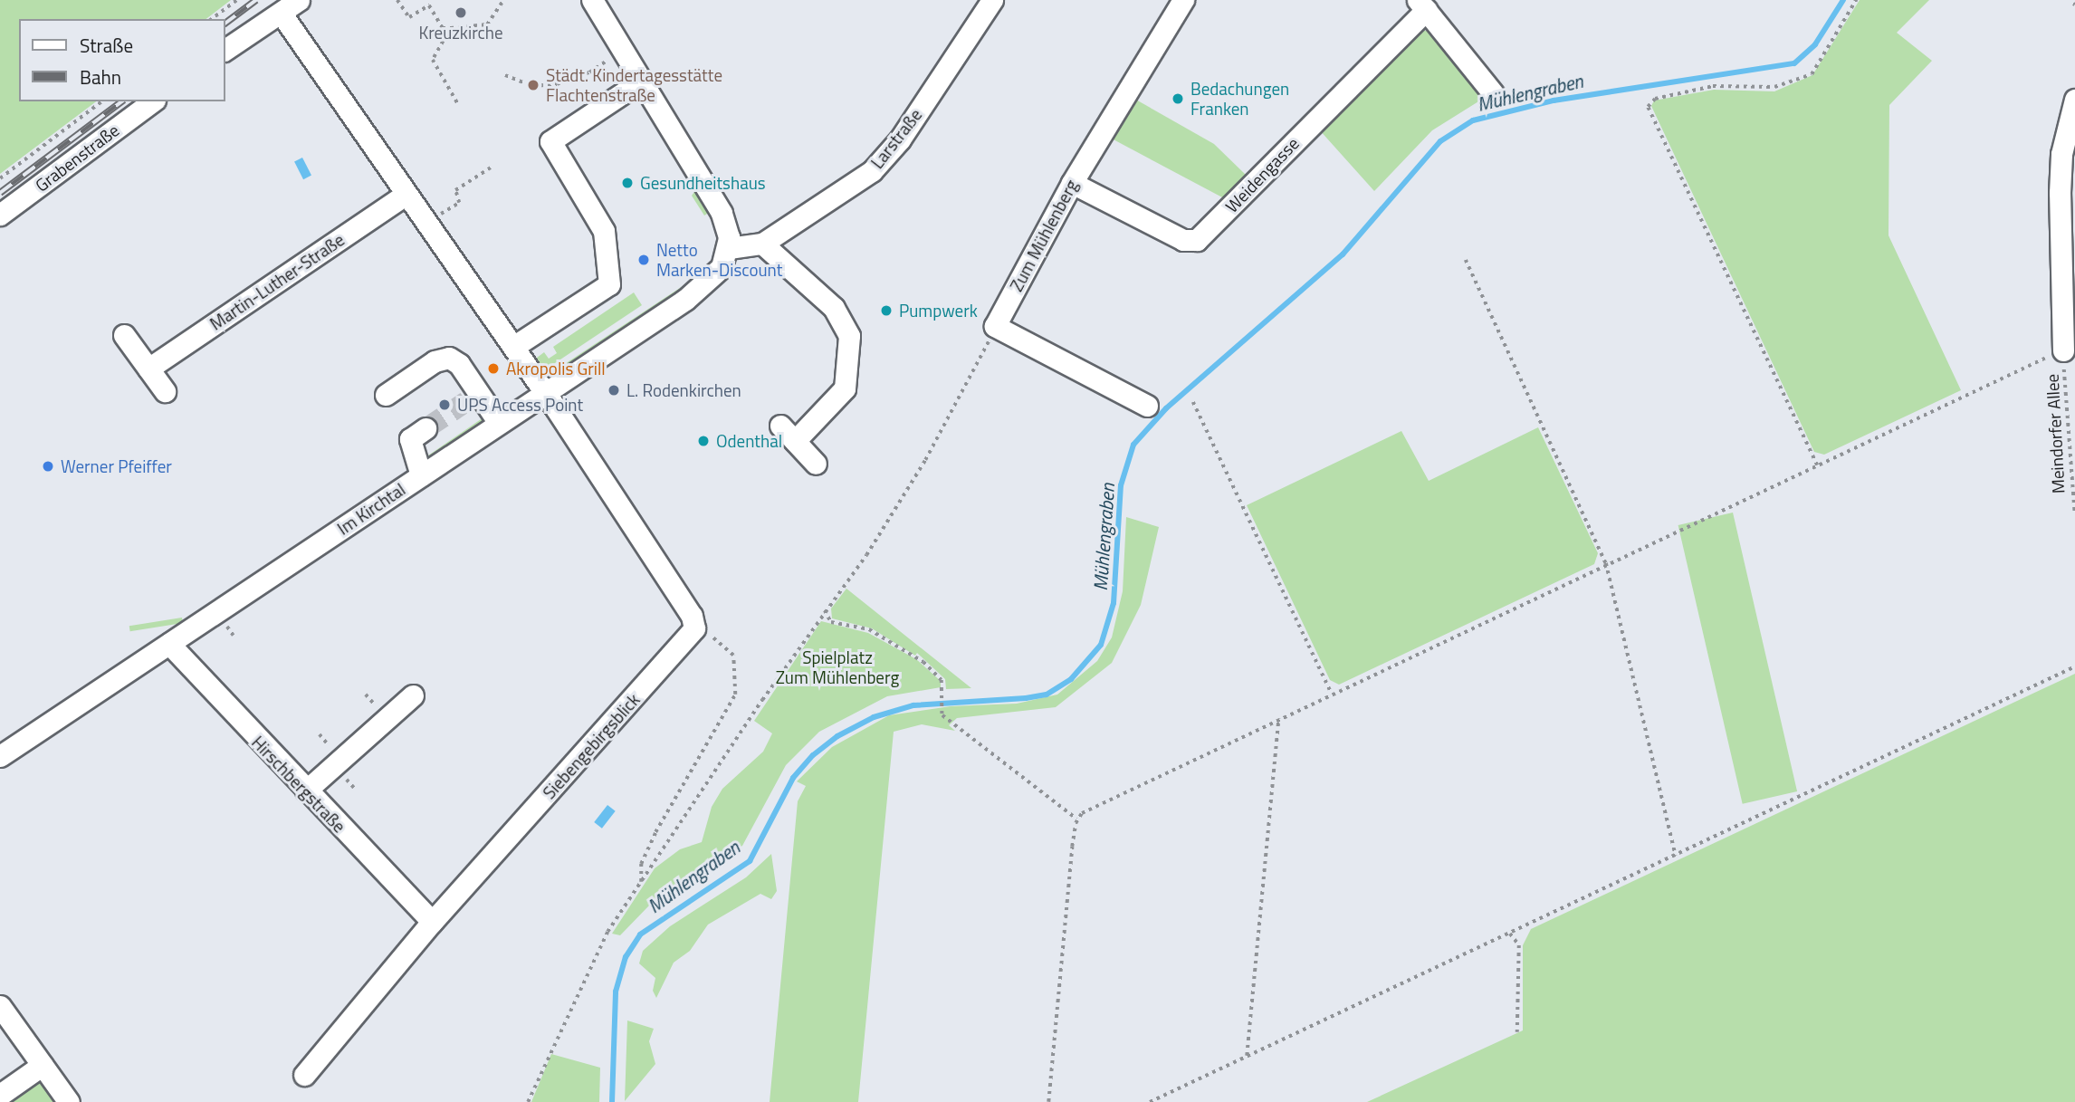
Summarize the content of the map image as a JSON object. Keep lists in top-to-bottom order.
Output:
{
  "streets": {
    "street": [
      "Larstraße",
      "Grabenstraße",
      "Weidengasse",
      "Zum Mühlenberg",
      "Martin-Luther-Straße",
      "Im Kirchtal",
      "Siebengebirgsblick",
      "Hirschbergstraße"
    ],
    "path": ["Meindorfer Allee"]
  },
  "crossings": [
    ["Larstraße", "Im Kirchtal"],
    ["Weidengasse", "Zum Mühlenberg"],
    ["Im Kirchtal", "Siebengebirgsblick"],
    ["Im Kirchtal", "Hirschbergstraße"],
    ["Siebengebirgsblick", "Hirschbergstraße"]
  ],
  "water": ["Mühlengraben"],
  "parks": ["Spielplatz Zum Mühlenberg"],
  "places": [
    "Kreuzkirche",
    "Städt. Kindertagesstätte Flachtenstraße",
    "Bedachungen Franken",
    "Gesundheitshaus",
    "Netto Marken-Discount",
    "Pumpwerk",
    "Akropolis Grill",
    "L. Rodenkirchen",
    "UPS Access Point",
    "Odenthal",
    "Werner Pfeiffer"
  ],
  "legend": ["Straße", "Bahn"]
}
